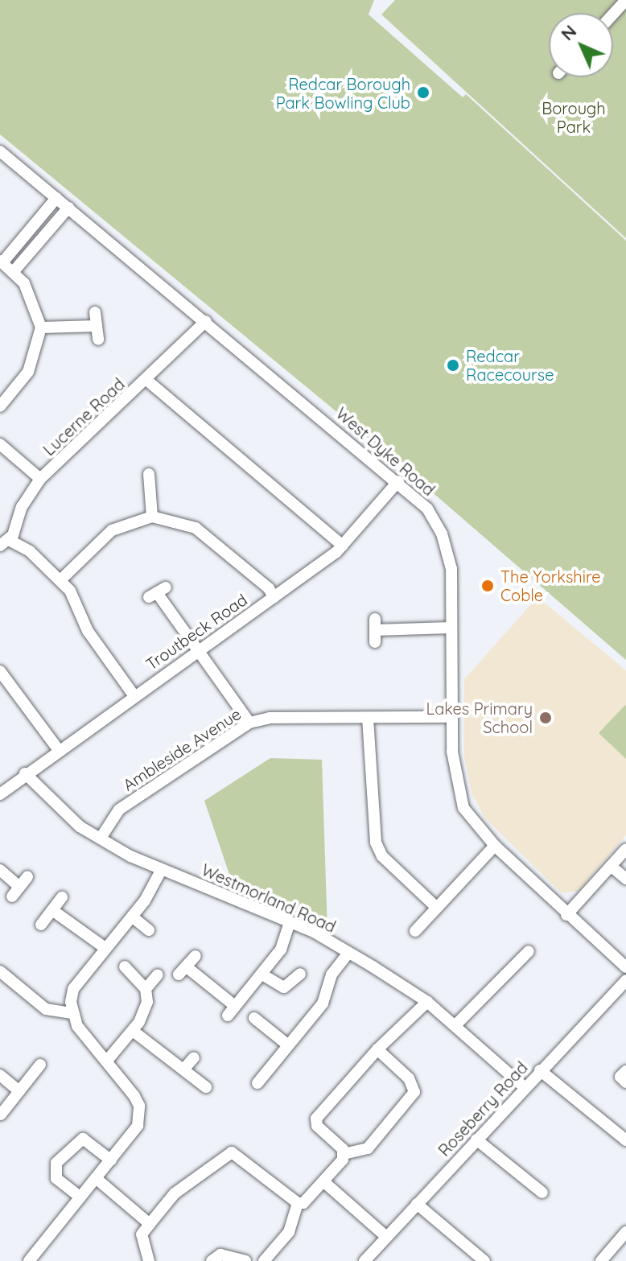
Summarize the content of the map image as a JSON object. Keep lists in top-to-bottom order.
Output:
{
  "streets": {
    "street": [
      "Lucerne Road",
      "West Dyke Road",
      "Troutbeck Road",
      "Ambleside Avenue",
      "Westmorland Road",
      "Roseberry Road"
    ]
  },
  "crossings": [
    ["Lucerne Road", "West Dyke Road"],
    ["West Dyke Road", "Troutbeck Road"],
    ["West Dyke Road", "Ambleside Avenue"],
    ["Troutbeck Road", "Westmorland Road"],
    ["Ambleside Avenue", "Westmorland Road"],
    ["Westmorland Road", "Roseberry Road"]
  ],
  "parks": ["Borough Park"],
  "places": [
    "Redcar Borough Park Bowling Club",
    "Redcar Racecourse",
    "The Yorkshire Coble",
    "Lakes Primary School"
  ],
  "north": "top left"
}
